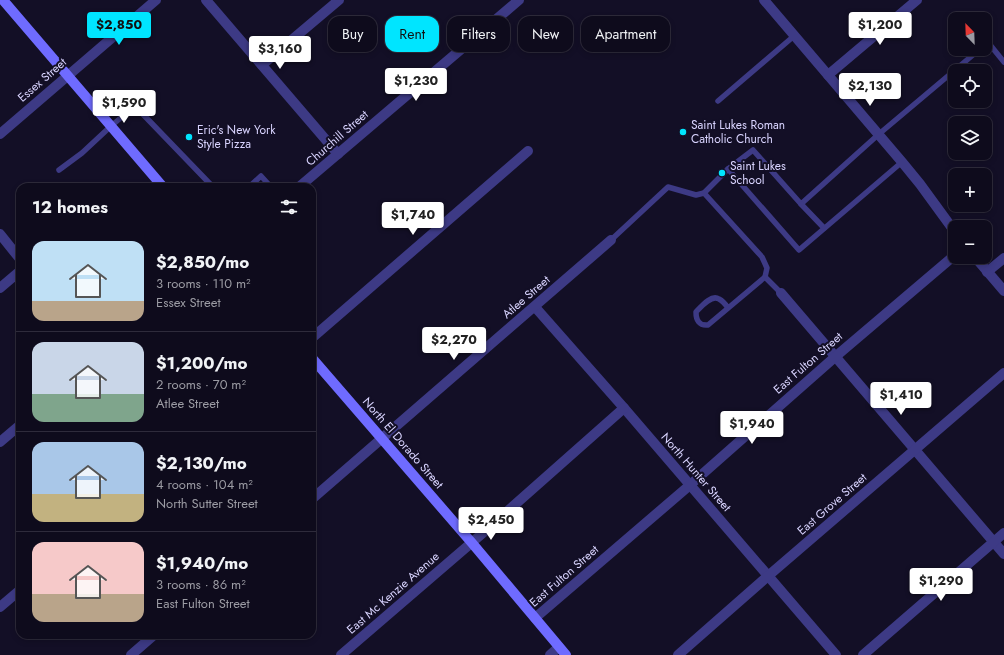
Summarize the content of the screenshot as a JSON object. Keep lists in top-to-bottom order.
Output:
{
  "streets": {
    "main road": ["North El Dorado Street"],
    "street": [
      "Essex Street",
      "Churchill Street",
      "Atlee Street",
      "East Fulton Street",
      "North Hunter Street",
      "East Grove Street",
      "East Mc Kenzie Avenue"
    ]
  },
  "crossings": [
    ["Atlee Street", "North El Dorado Street"],
    ["Atlee Street", "North Hunter Street"],
    ["East Fulton Street", "North El Dorado Street"],
    ["East Fulton Street", "North Hunter Street"],
    ["North El Dorado Street", "East Mc Kenzie Avenue"],
    ["North Hunter Street", "East Grove Street"],
    ["North Hunter Street", "East Mc Kenzie Avenue"]
  ],
  "places": ["Saint Lukes Roman Catholic Church", "Eric's New York Style Pizza", "Saint Lukes School"],
  "north": "top left",
  "page": {
    "map_buttons": ["+", "−"],
    "price": [
      "$2,850",
      "$1,200",
      "$3,160",
      "$1,230",
      "$2,130",
      "$1,590",
      "$1,740",
      "$2,270",
      "$1,410",
      "$1,940",
      "$2,450",
      "$1,290"
    ],
    "chip": [
      "Buy",
      "Rent",
      "Filters",
      "New",
      "Apartment"
    ],
    "heading": "12 homes",
    "list": [
      {
        "name": "$2,850/mo",
        "note": "3 rooms · 110 m² · Essex Street"
      },
      {
        "name": "$1,200/mo",
        "note": "2 rooms · 70 m² · Atlee Street"
      },
      {
        "name": "$2,130/mo",
        "note": "4 rooms · 104 m² · North Sutter Street"
      },
      {
        "name": "$1,940/mo",
        "note": "3 rooms · 86 m² · East Fulton Street"
      }
    ]
  }
}
